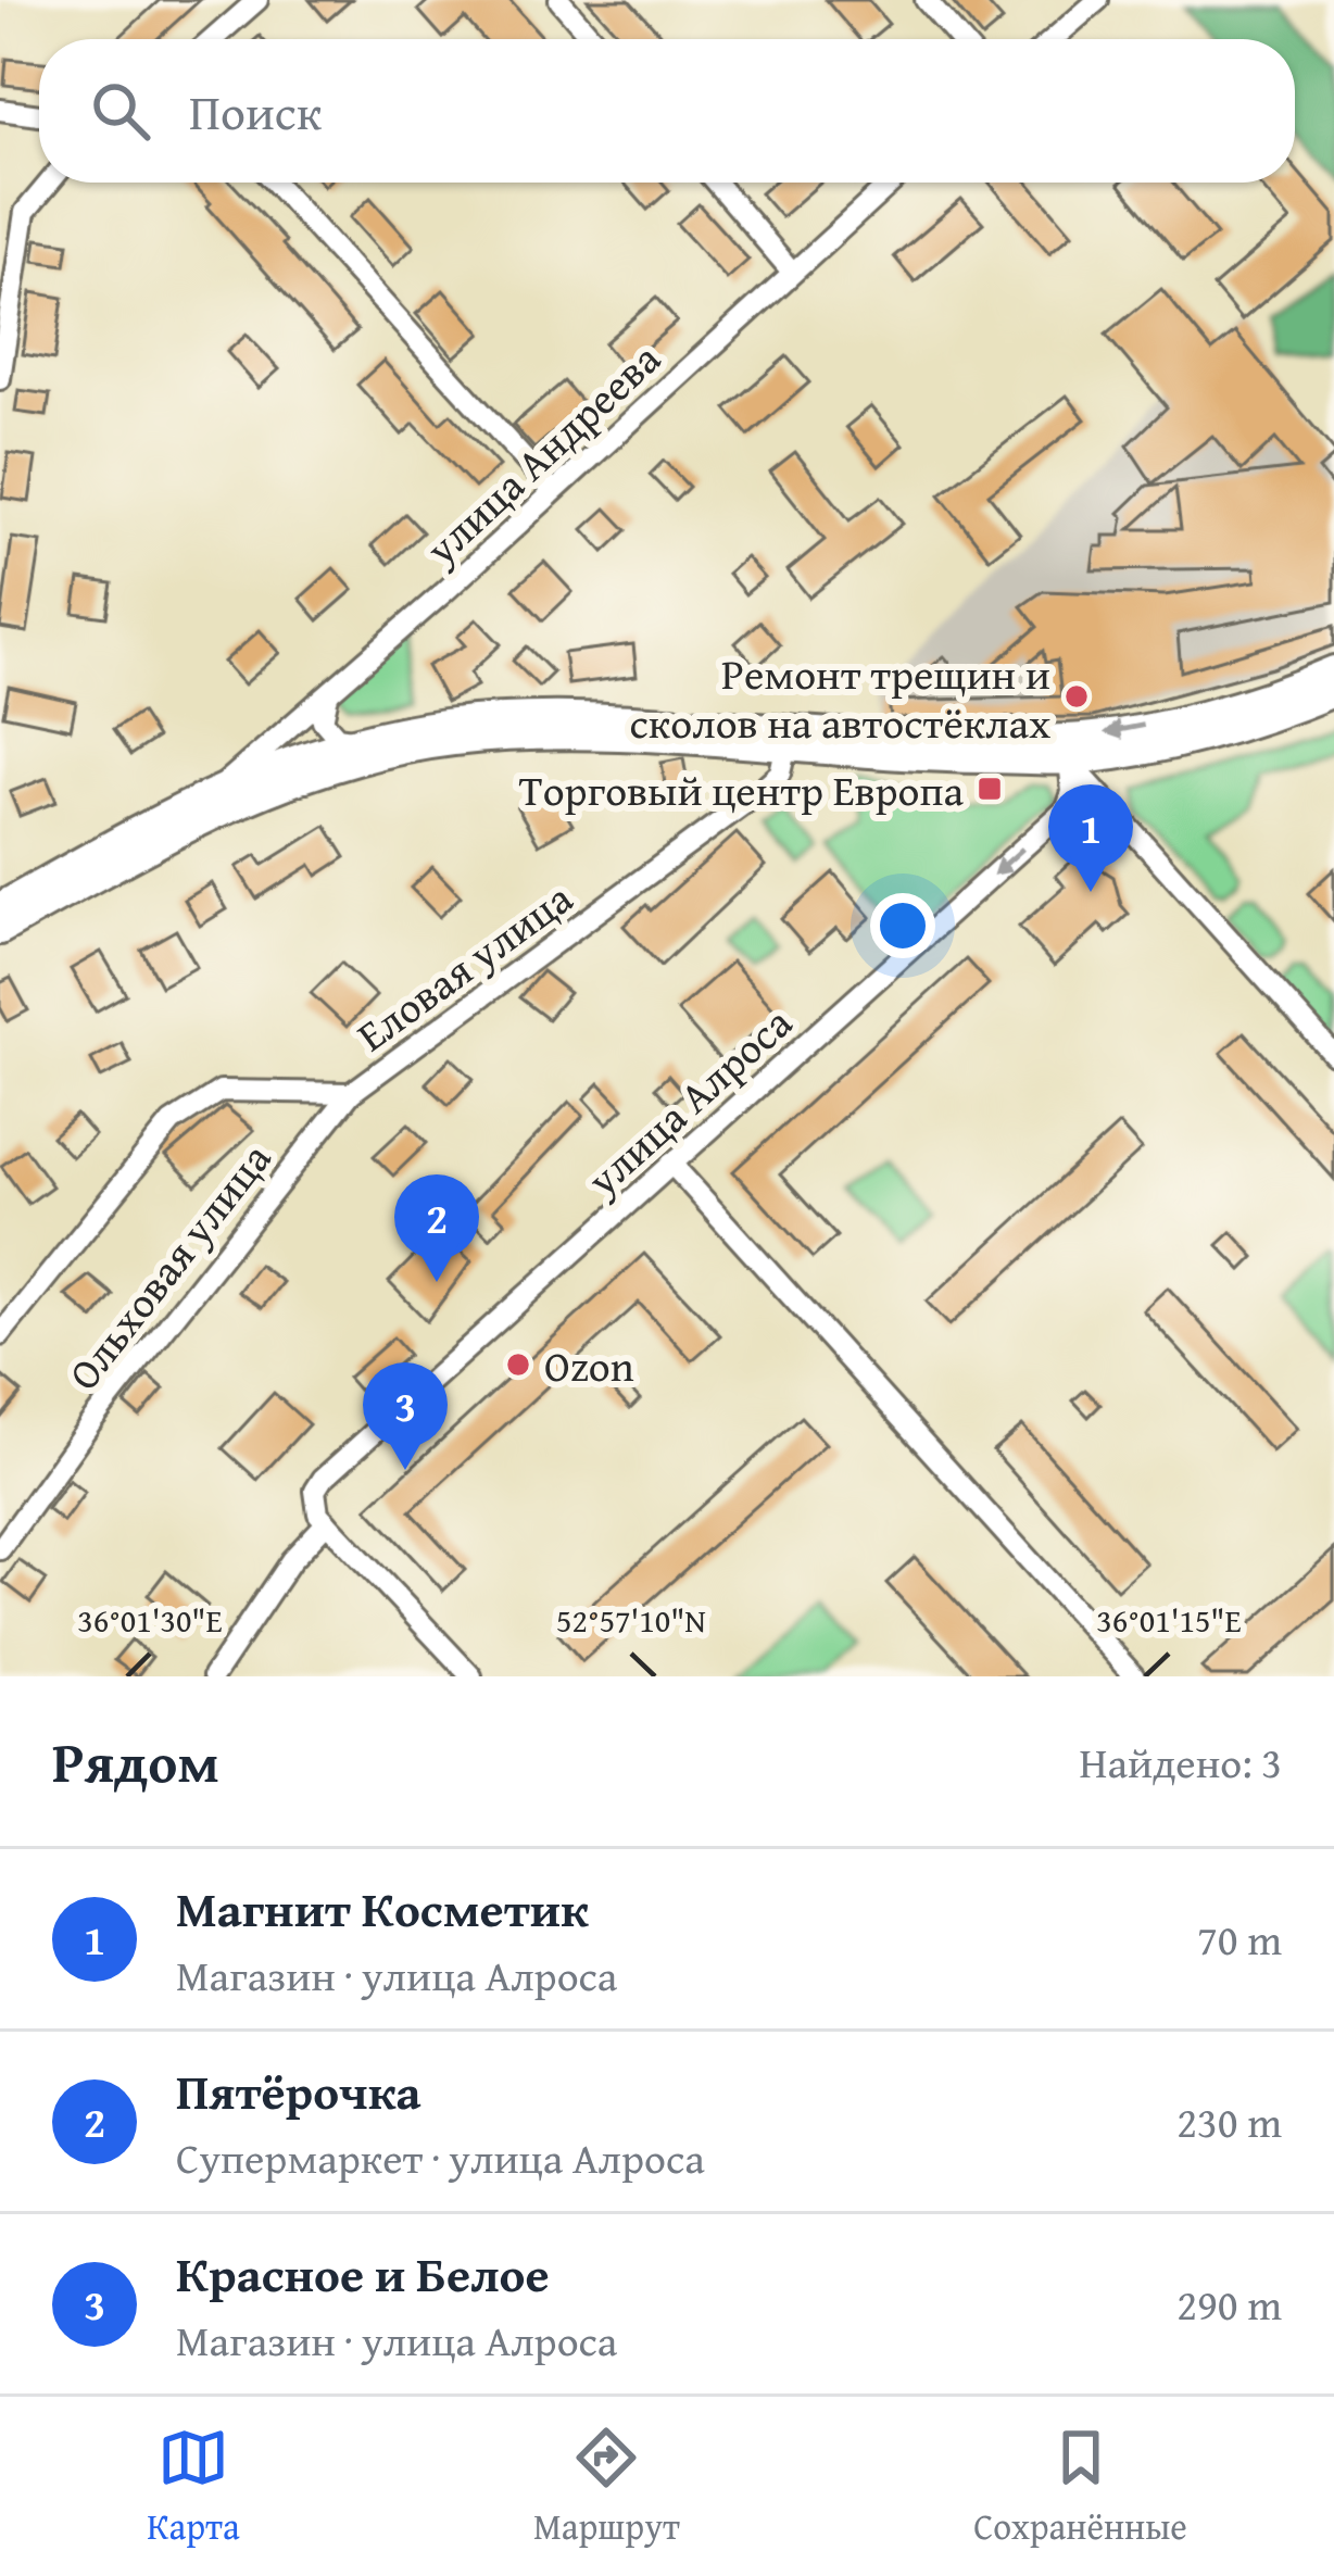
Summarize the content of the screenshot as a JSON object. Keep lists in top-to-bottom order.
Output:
{
  "streets": {
    "street": [
      "улица Андреева",
      "Еловая улица",
      "улица Алроса",
      "Ольховая улица"
    ]
  },
  "crossings": [
    ["Еловая улица", "Ольховая улица"]
  ],
  "one_way": ["улица Алроса"],
  "places": {
    "other": ["Ремонт трещин и сколов на автостёклах", "Ozon"],
    "transit": ["Торговый центр Европа"]
  },
  "page": {
    "search": "Поиск",
    "pins": ["1", "2", "3"],
    "heading": ["Рядом", "Найдено: 3"],
    "list": [
      {
        "mark": "1",
        "name": "Магнит Косметик",
        "note": "Магазин · улица Алроса",
        "value": "70 m"
      },
      {
        "mark": "2",
        "name": "Пятёрочка",
        "note": "Супермаркет · улица Алроса",
        "value": "230 m"
      },
      {
        "mark": "3",
        "name": "Красное и Белое",
        "note": "Магазин · улица Алроса",
        "value": "290 m"
      }
    ],
    "nav": ["Карта", "Маршрут", "Сохранённые"]
  },
  "coordinates": ["36°01'30\"E", "52°57'10\"N", "36°01'15\"E"]
}
